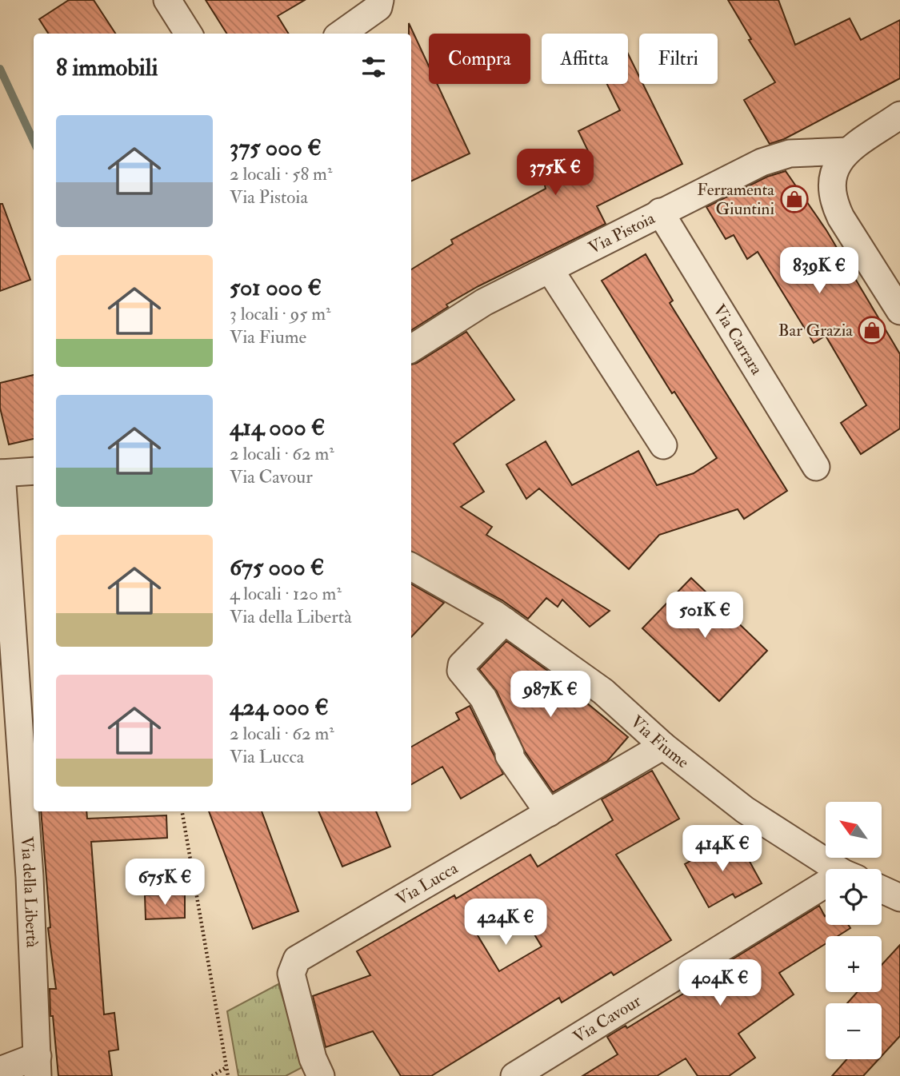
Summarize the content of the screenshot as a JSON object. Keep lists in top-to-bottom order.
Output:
{
  "streets": {
    "street": [
      "Via Pistoia",
      "Via Carrara",
      "Via Fiume",
      "Via Lucca",
      "Via della Libertà",
      "Via Cavour"
    ]
  },
  "crossings": [
    ["Via Pistoia", "Via Carrara"],
    ["Via Fiume", "Via Lucca"]
  ],
  "places": {
    "shop": ["Ferramenta Giuntini", "Bar Grazia"]
  },
  "north": "top left",
  "page": {
    "chip": ["Compra", "Affitta", "Filtri"],
    "heading": "8 immobili",
    "list": [
      {
        "name": "375 000 €",
        "note": "2 locali · 58 m² · Via Pistoia"
      },
      {
        "name": "501 000 €",
        "note": "3 locali · 95 m² · Via Fiume"
      },
      {
        "name": "414 000 €",
        "note": "2 locali · 62 m² · Via Cavour"
      },
      {
        "name": "675 000 €",
        "note": "4 locali · 120 m² · Via della Libertà"
      },
      {
        "name": "424 000 €",
        "note": "2 locali · 62 m² · Via Lucca"
      }
    ],
    "price": [
      "375K €",
      "839K €",
      "501K €",
      "987K €",
      "414K €",
      "675K €",
      "424K €",
      "404K €"
    ],
    "map_buttons": ["+", "−"]
  }
}
